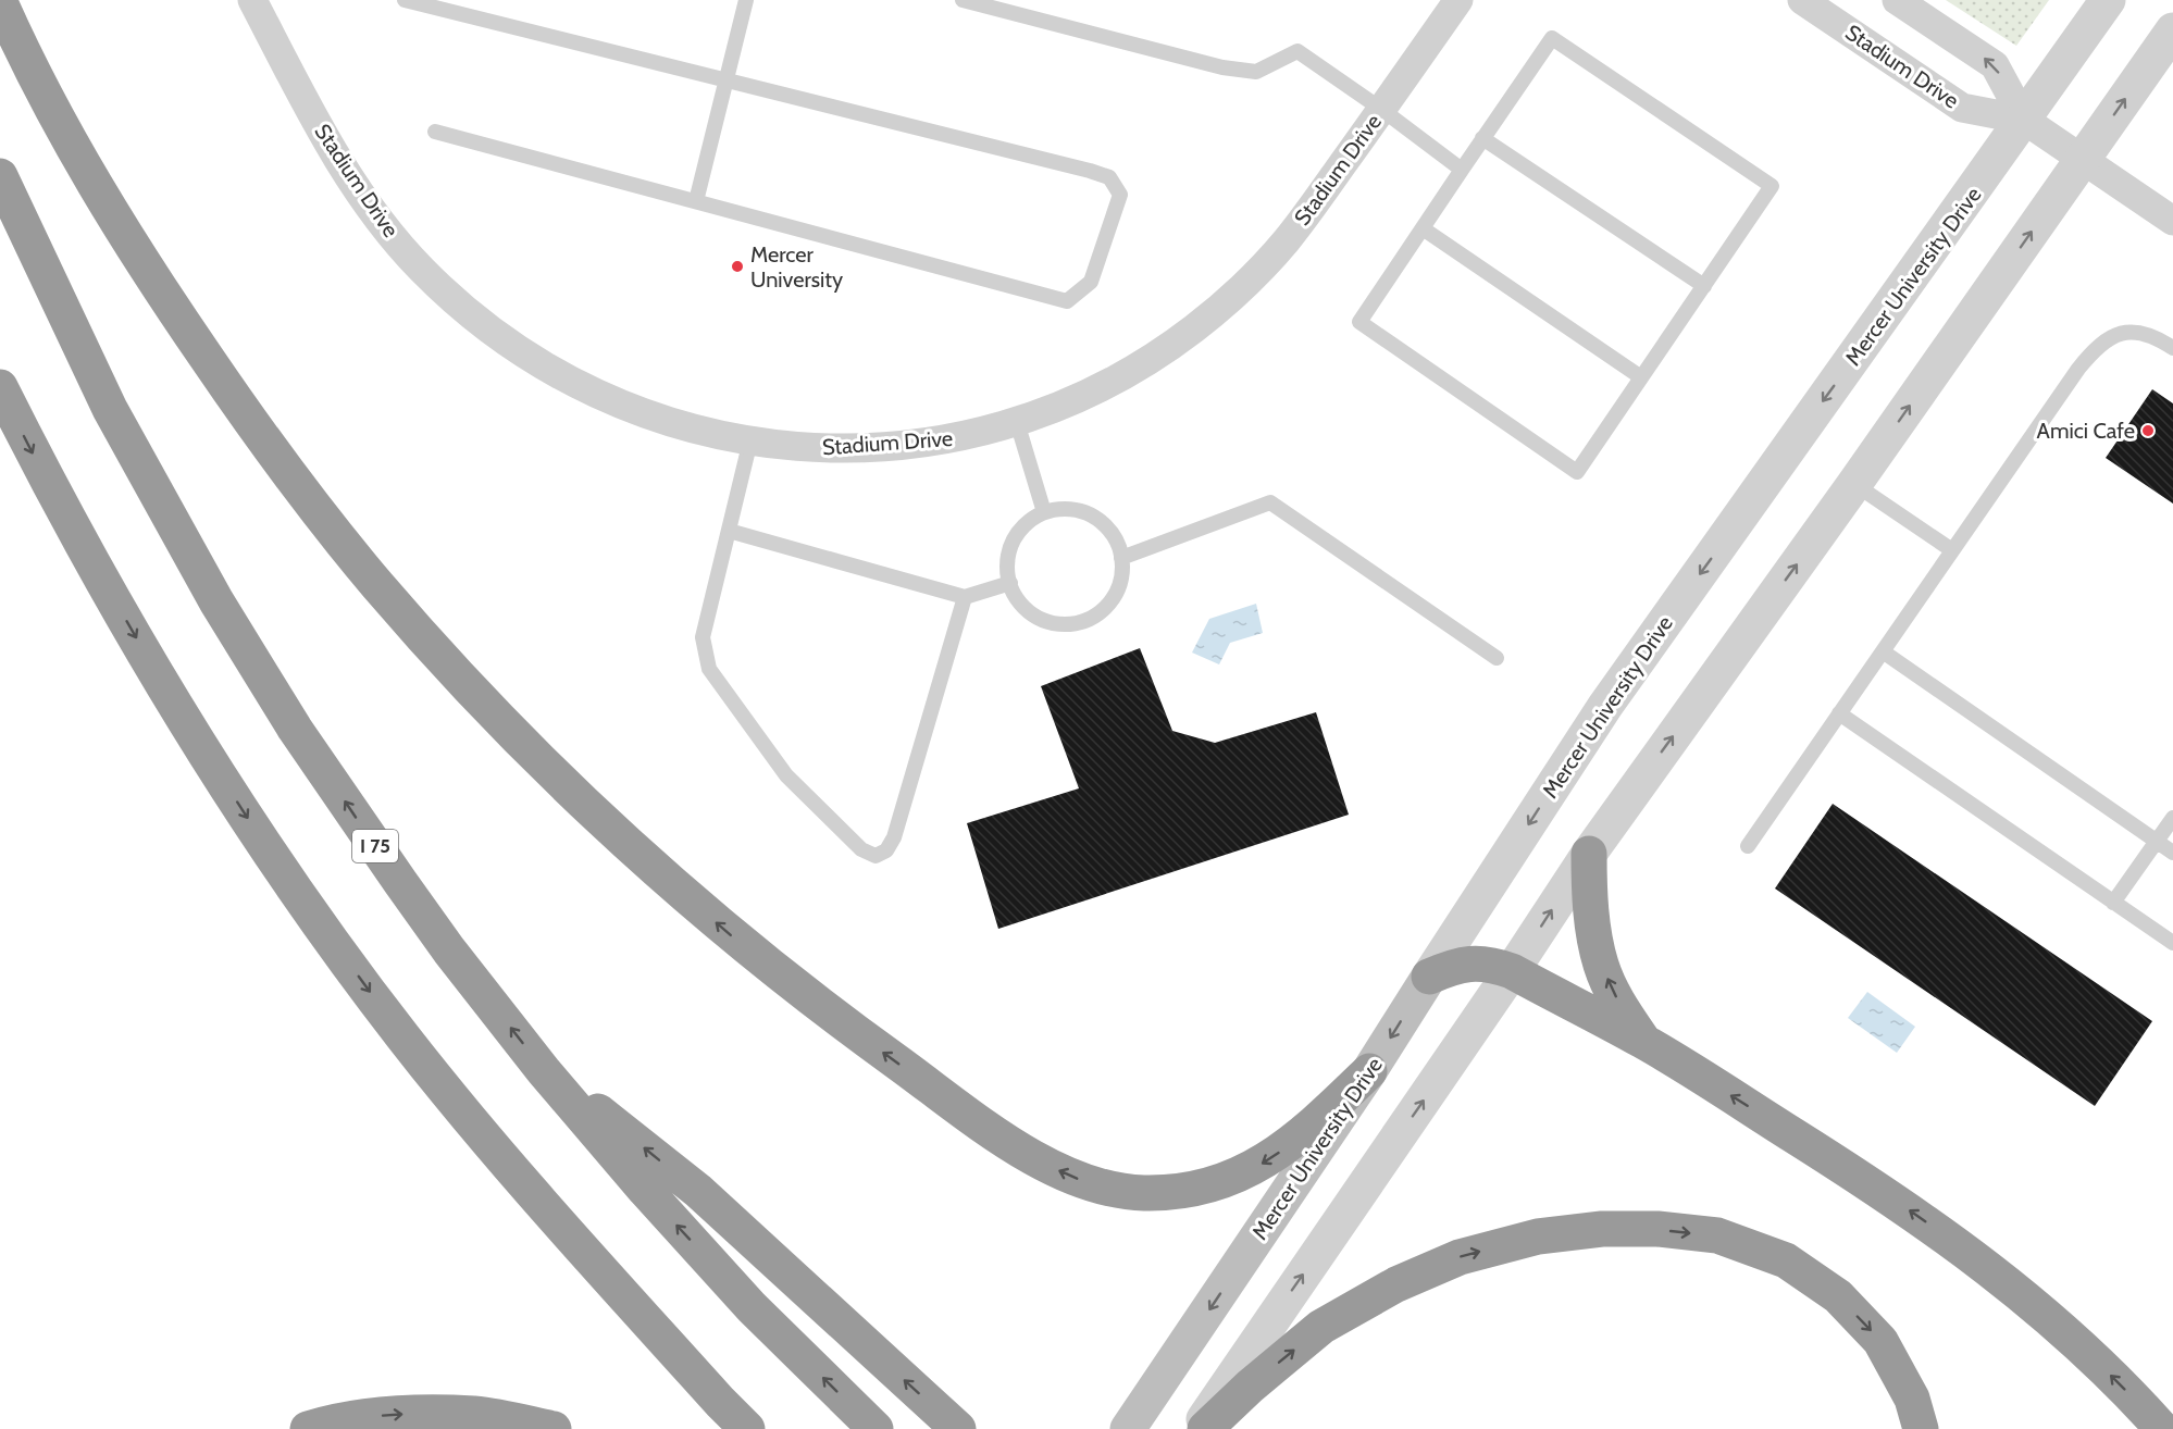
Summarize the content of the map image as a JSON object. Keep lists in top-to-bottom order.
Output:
{
  "streets": {
    "highway": ["I 75"],
    "main road": ["Mercer University Drive"],
    "street": ["Stadium Drive"]
  },
  "crossings": [
    ["Stadium Drive", "Mercer University Drive"]
  ],
  "places": ["Mercer University", "Amici Cafe"]
}
